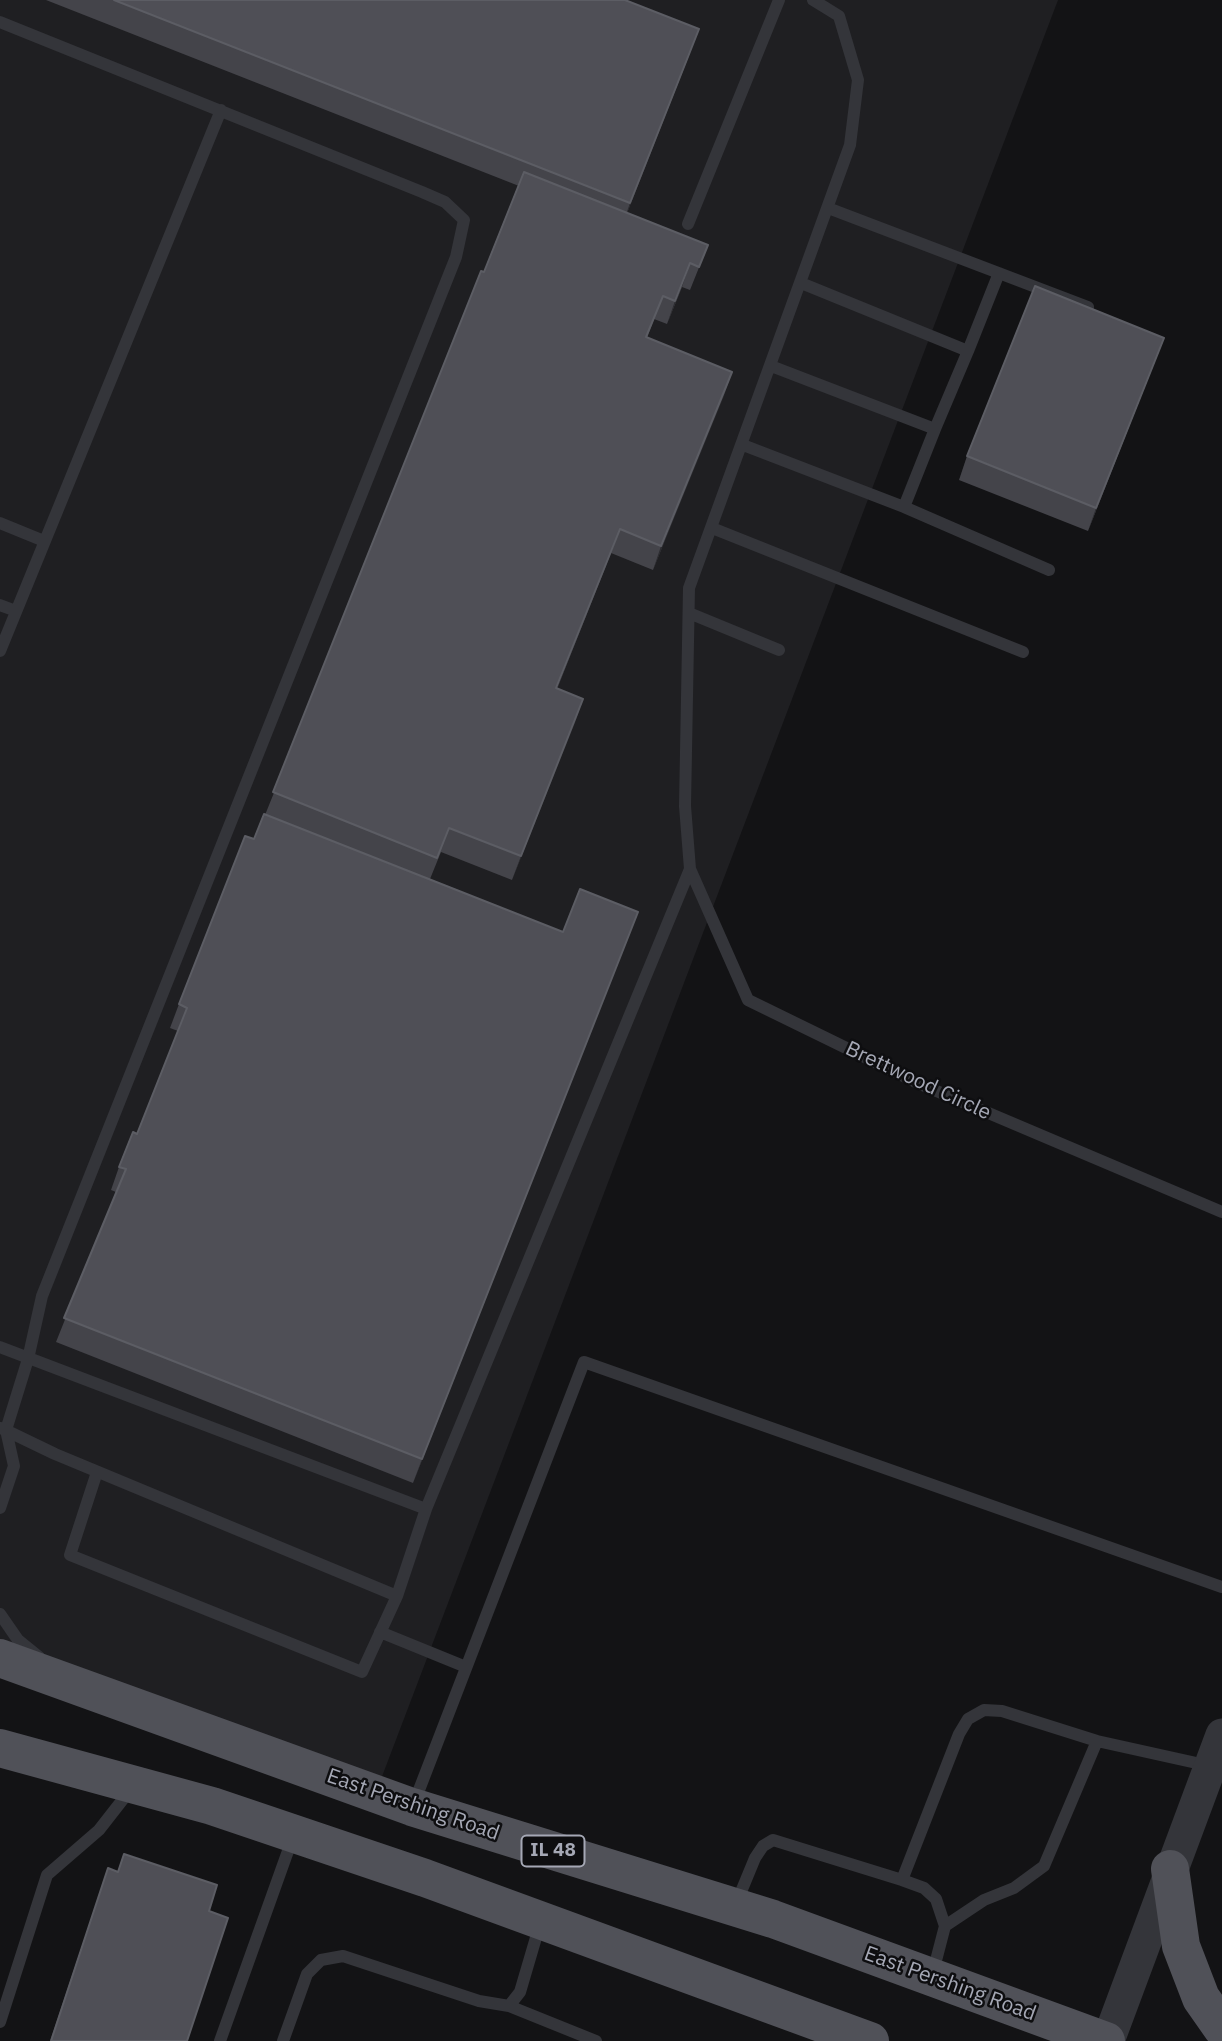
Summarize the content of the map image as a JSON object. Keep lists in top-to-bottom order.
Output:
{
  "streets": {
    "main road": ["East Pershing Road", "IL 48"],
    "lane": ["Brettwood Circle"]
  }
}
